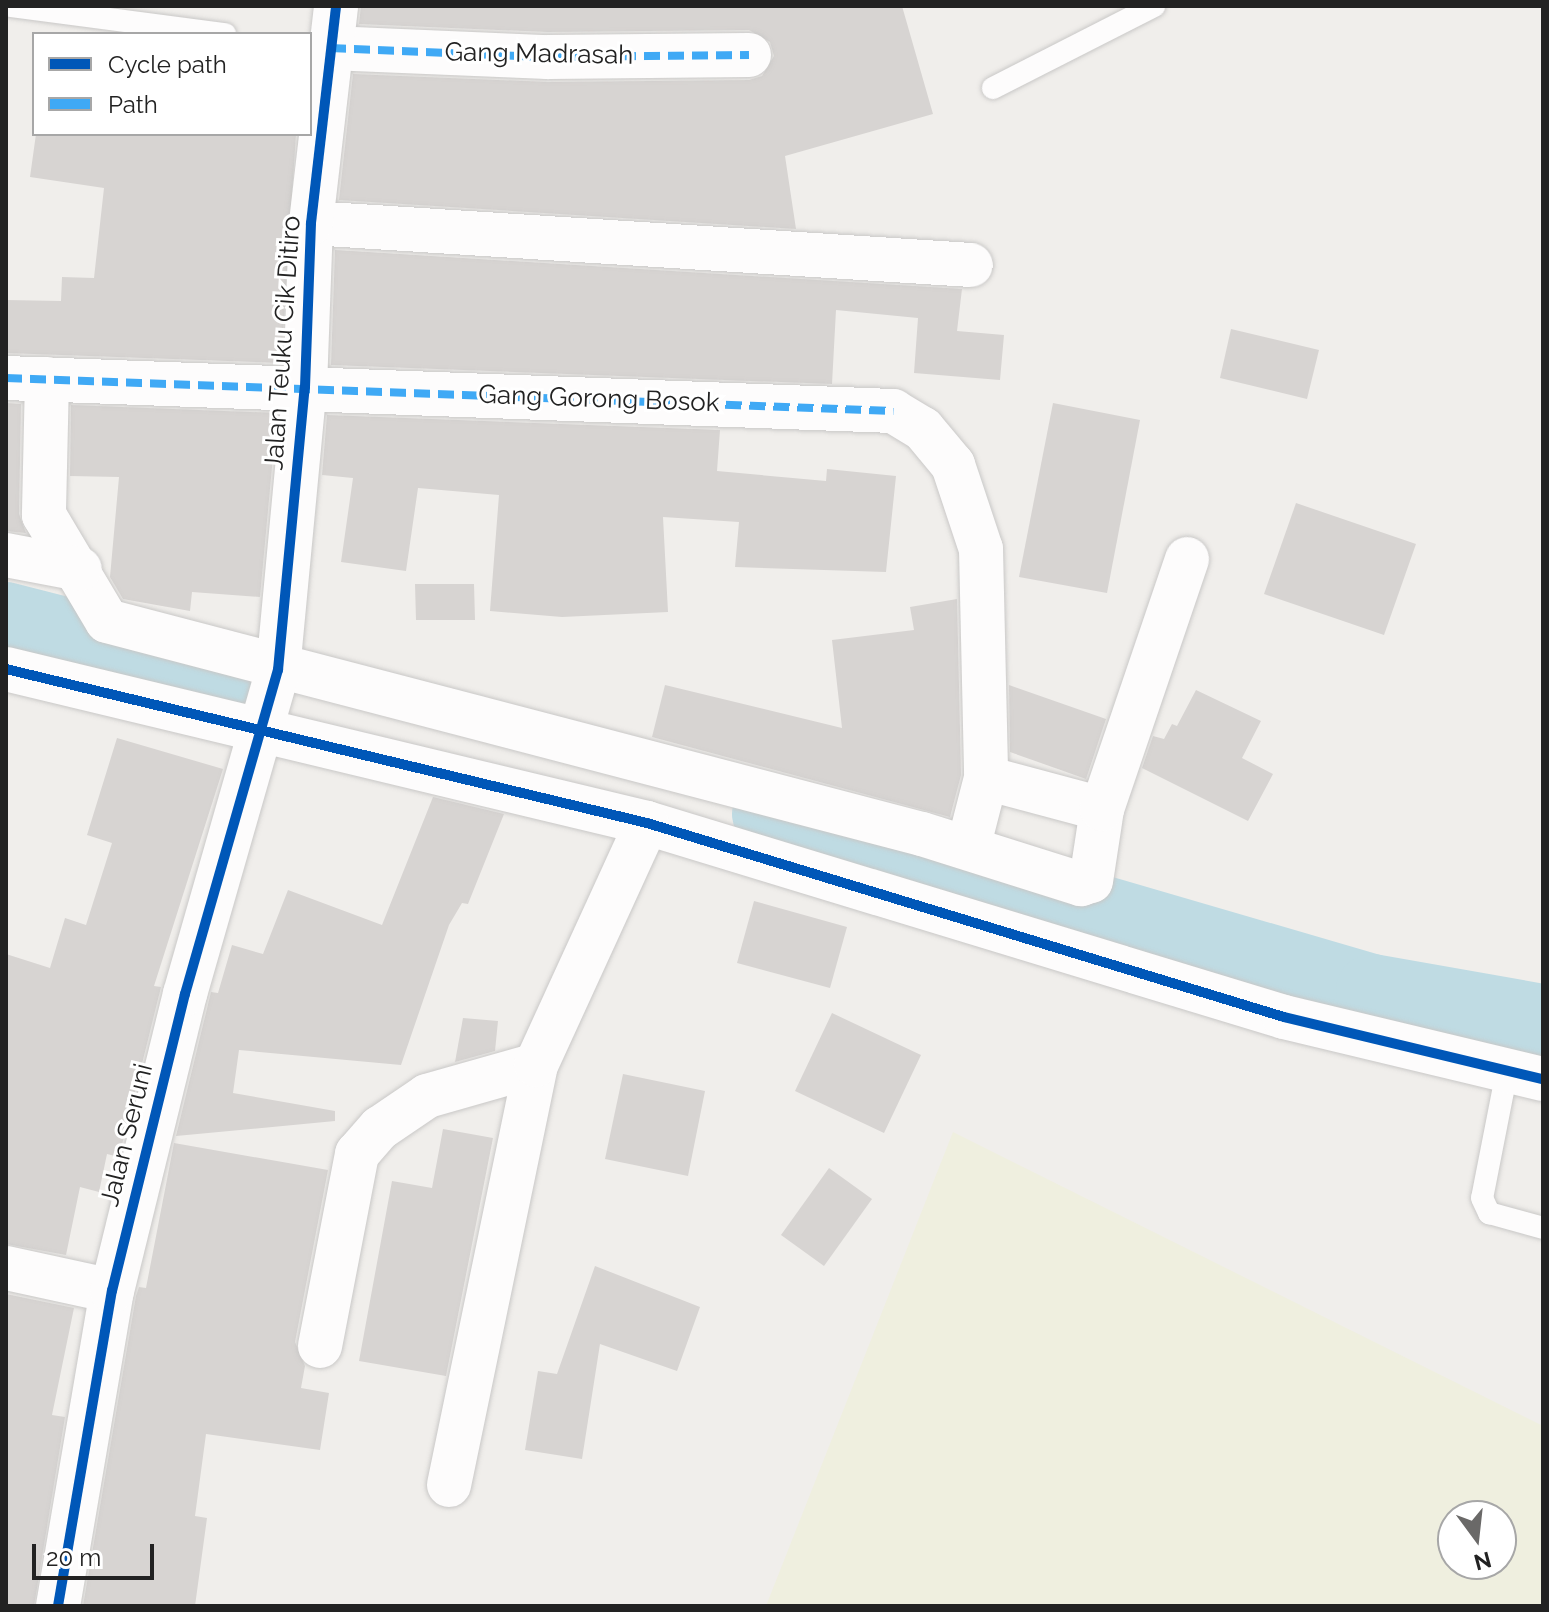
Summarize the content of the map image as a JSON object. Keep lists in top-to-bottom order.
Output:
{
  "streets": {
    "street": [
      "Gang Madrasah",
      "Jalan Teuku Cik Ditiro",
      "Gang Gorong Bosok",
      "Jalan Seruni"
    ]
  },
  "crossings": [
    ["Gang Madrasah", "Jalan Teuku Cik Ditiro"],
    ["Jalan Teuku Cik Ditiro", "Gang Gorong Bosok"],
    ["Jalan Teuku Cik Ditiro", "Jalan Seruni"]
  ],
  "legend": ["Cycle path", "Path"],
  "scale_bar": "20 m",
  "north": "bottom"
}
